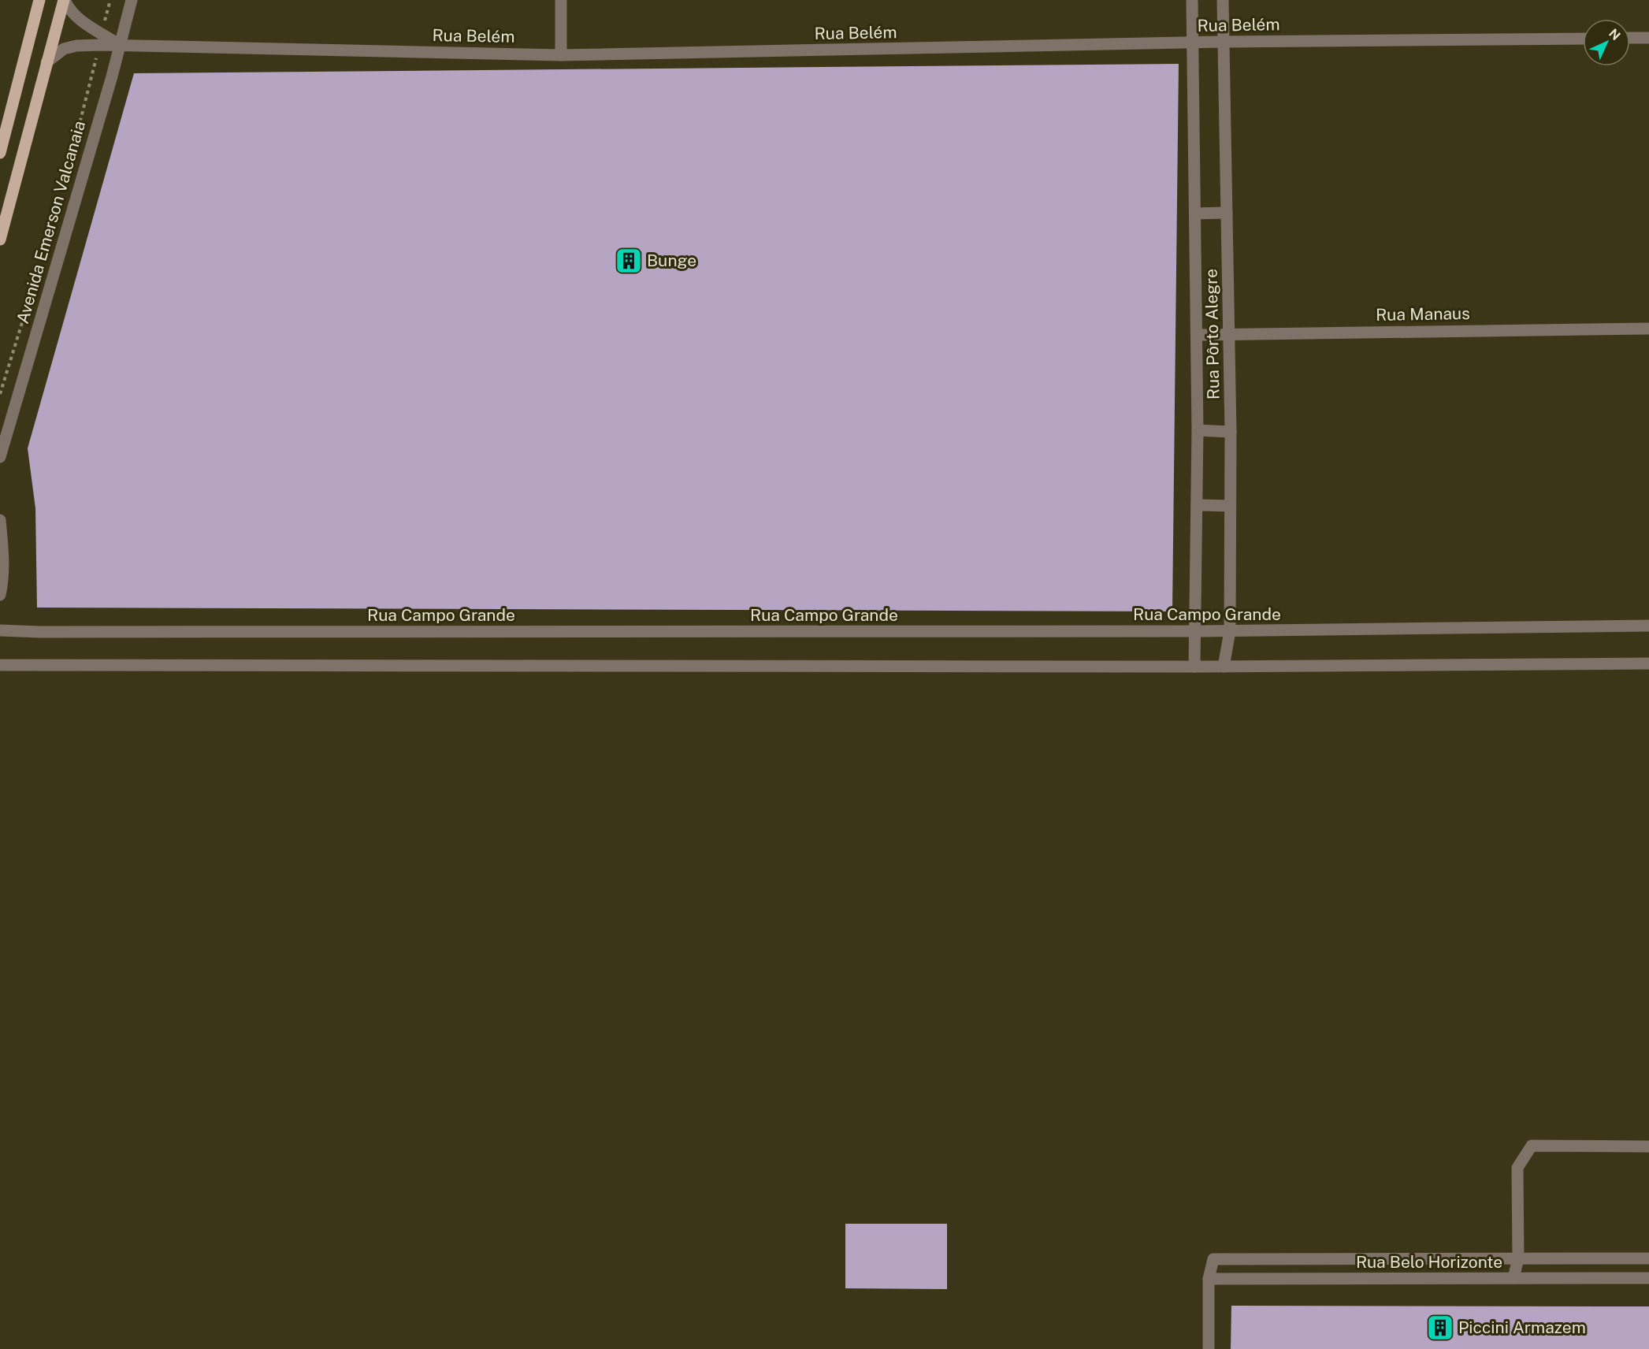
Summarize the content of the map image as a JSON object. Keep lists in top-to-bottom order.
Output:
{
  "streets": {
    "street": [
      "Rua Belém",
      "Avenida Emerson Valcanaia",
      "Rua Manaus",
      "Rua Pôrto Alegre",
      "Rua Campo Grande",
      "Rua Belo Horizonte"
    ]
  },
  "crossings": [
    ["Rua Belém", "Avenida Emerson Valcanaia"],
    ["Rua Belém", "Rua Pôrto Alegre"],
    ["Rua Manaus", "Rua Pôrto Alegre"],
    ["Rua Pôrto Alegre", "Rua Campo Grande"]
  ],
  "places": {
    "building": ["Bunge", "Piccini Armazem"]
  },
  "north": "top right"
}
